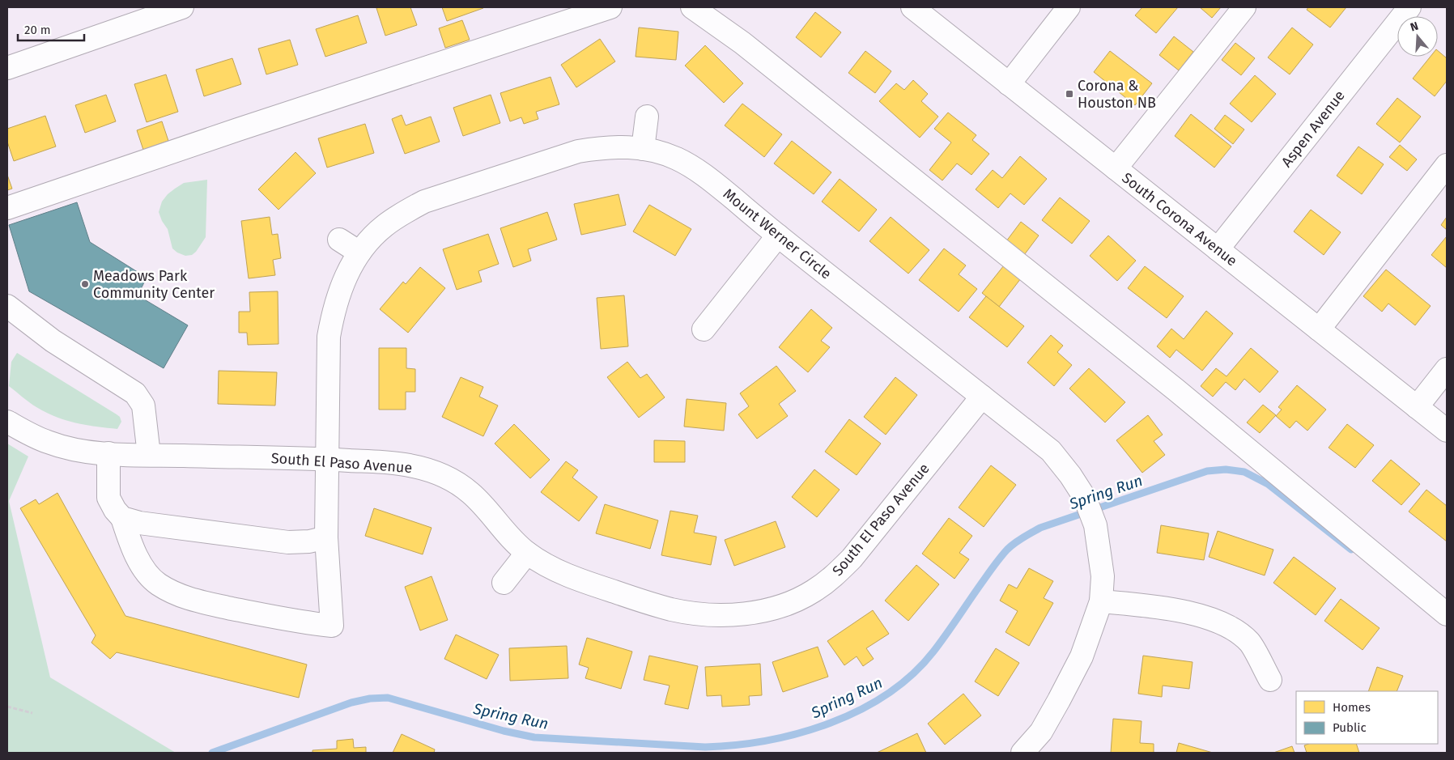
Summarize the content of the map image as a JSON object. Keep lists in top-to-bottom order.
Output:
{
  "streets": {
    "street": [
      "Aspen Avenue",
      "South Corona Avenue",
      "Mount Werner Circle",
      "South El Paso Avenue"
    ]
  },
  "crossings": [
    ["Aspen Avenue", "South Corona Avenue"],
    ["Mount Werner Circle", "South El Paso Avenue"]
  ],
  "water": ["Spring Run"],
  "places": {
    "transit": ["Corona & Houston NB"],
    "other": ["Meadows Park Community Center"]
  },
  "legend": ["Homes", "Public"],
  "scale_bar": "20 m",
  "north": "top"
}
